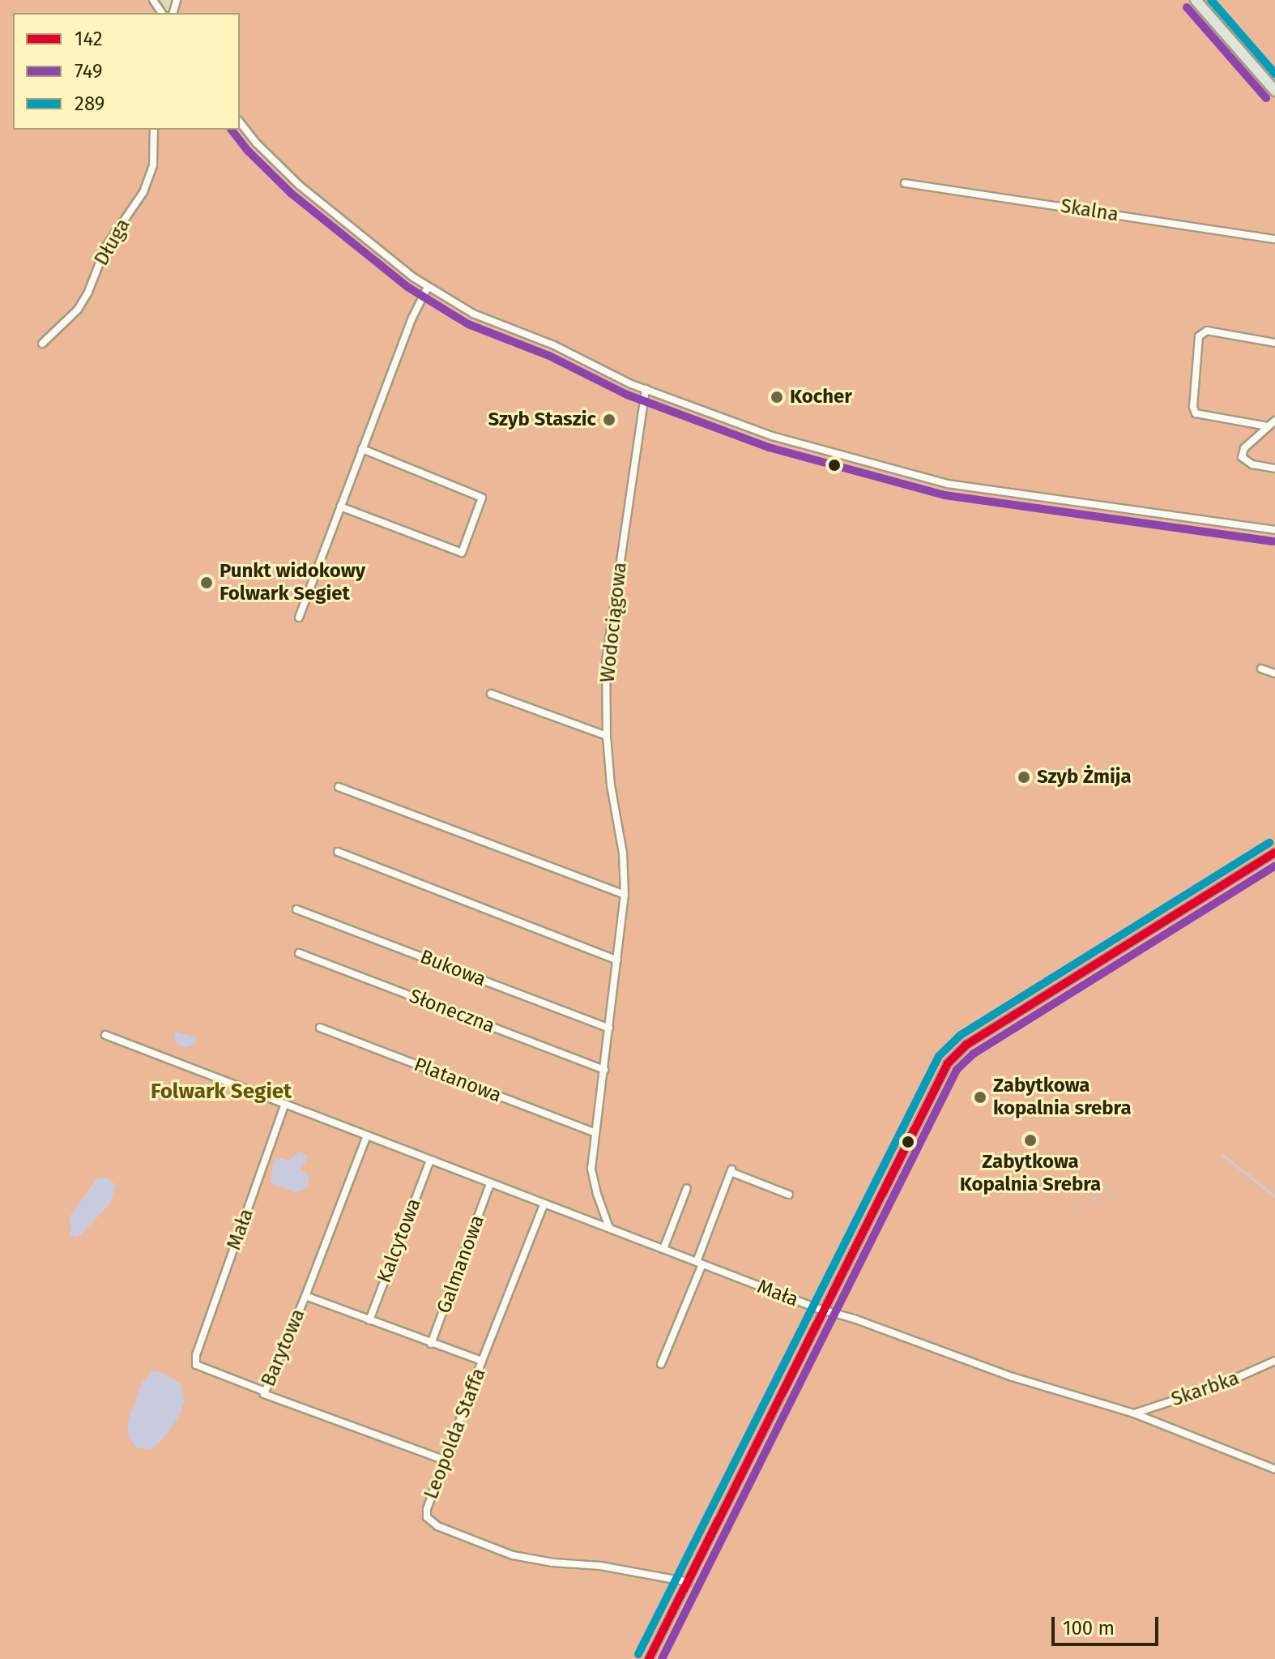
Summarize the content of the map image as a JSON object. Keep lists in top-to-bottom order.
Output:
{
  "streets": {
    "street": [
      "Skalna",
      "Długa",
      "Wodociągowa",
      "Bukowa",
      "Słoneczna",
      "Platanowa",
      "Mała",
      "Kalcytowa",
      "Galmanowa",
      "Barytowa",
      "Skarbka",
      "Leopolda Staffa"
    ]
  },
  "crossings": [
    ["Wodociągowa", "Bukowa"],
    ["Wodociągowa", "Słoneczna"],
    ["Wodociągowa", "Platanowa"],
    ["Wodociągowa", "Mała"],
    ["Mała", "Kalcytowa"],
    ["Mała", "Galmanowa"],
    ["Mała", "Barytowa"],
    ["Mała", "Skarbka"],
    ["Mała", "Leopolda Staffa"],
    ["Kalcytowa", "Barytowa"],
    ["Galmanowa", "Barytowa"],
    ["Barytowa", "Leopolda Staffa"]
  ],
  "districts": ["Folwark Segiet"],
  "places": [
    "Kocher",
    "Szyb Staszic",
    "Punkt widokowy Folwark Segiet",
    "Szyb Żmija",
    "Zabytkowa kopalnia srebra",
    "Zabytkowa Kopalnia Srebra"
  ],
  "lines": ["transit line 289", "transit line 749", "transit line 142"],
  "legend": ["142", "749", "289"],
  "scale_bar": "100 m"
}
